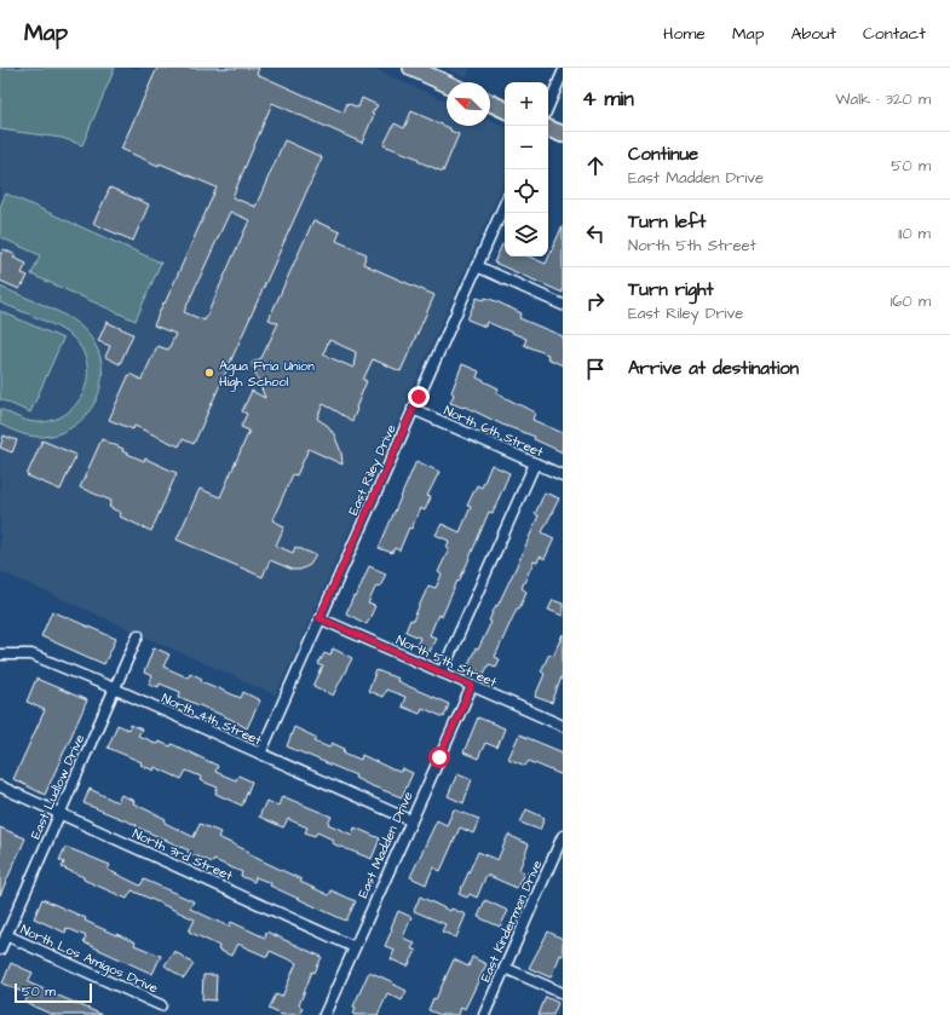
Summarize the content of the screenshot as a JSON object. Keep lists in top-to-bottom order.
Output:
{
  "streets": {
    "street": [
      "North 6th Street",
      "East Riley Drive",
      "North 5th Street",
      "North 4th Street",
      "East Ludlow Drive",
      "East Madden Drive",
      "North 3rd Street",
      "East Kinderman Drive",
      "North Los Amigos Drive"
    ]
  },
  "crossings": [
    ["North 6th Street", "East Riley Drive"],
    ["East Riley Drive", "North 5th Street"],
    ["East Riley Drive", "North 4th Street"],
    ["North 5th Street", "East Madden Drive"],
    ["North 4th Street", "East Ludlow Drive"],
    ["North 4th Street", "East Madden Drive"],
    ["East Ludlow Drive", "North 3rd Street"],
    ["East Ludlow Drive", "North Los Amigos Drive"],
    ["East Madden Drive", "North 3rd Street"]
  ],
  "places": ["Agua Fria Union High School"],
  "scale_bar": "50 m",
  "north": "top left",
  "page": {
    "header": "Map",
    "nav": [
      "Home",
      "Map",
      "About",
      "Contact"
    ],
    "heading": ["4 min", "Walk · 320 m"],
    "map_buttons": ["+", "−"],
    "list": [
      ["Continue", "East Madden Drive", "50 m"],
      ["Turn left", "North 5th Street", "110 m"],
      ["Turn right", "East Riley Drive", "160 m"],
      "Arrive at destination"
    ],
    "scale": "50 m"
  }
}
